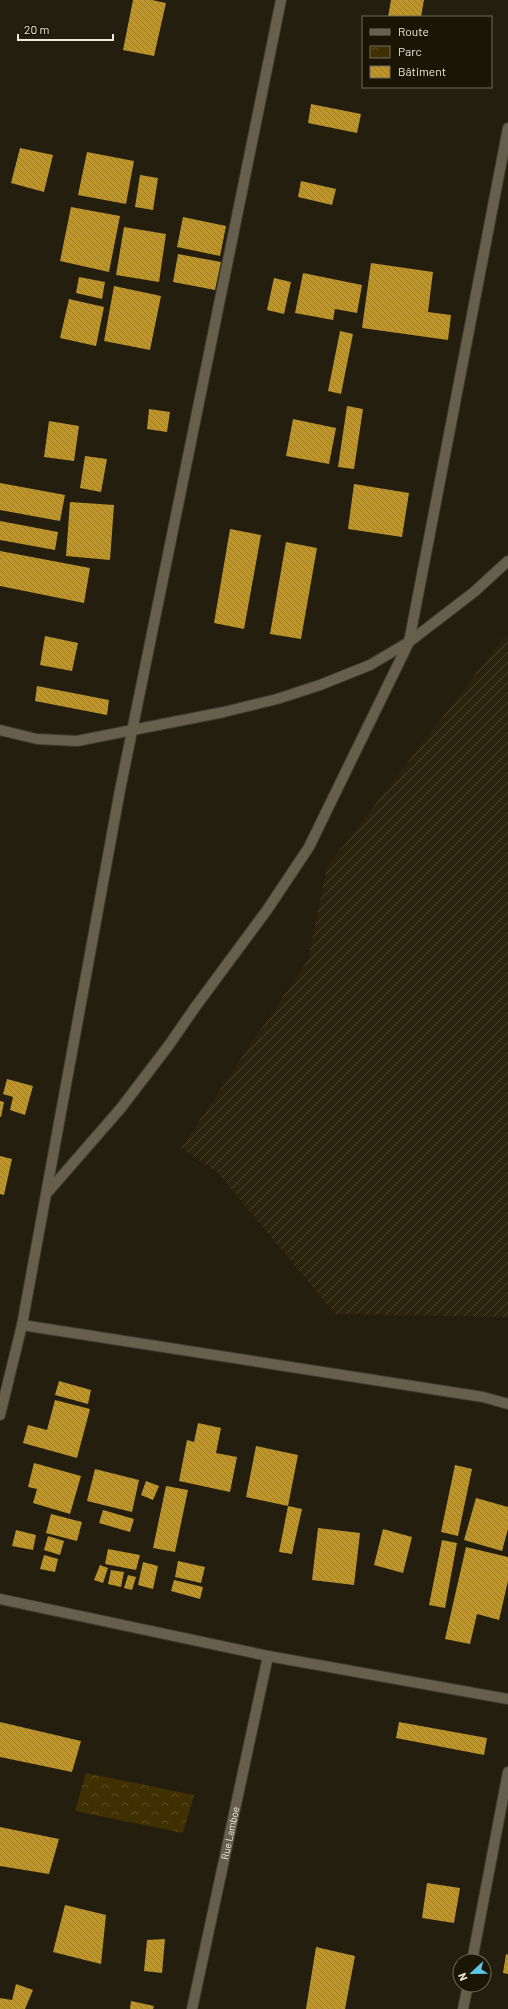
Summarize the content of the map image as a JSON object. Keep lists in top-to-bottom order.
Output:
{
  "streets": {
    "street": ["Rue Lamboe"]
  },
  "legend": ["Route", "Parc", "Bâtiment"],
  "scale_bar": "20 m",
  "north": "left"
}
